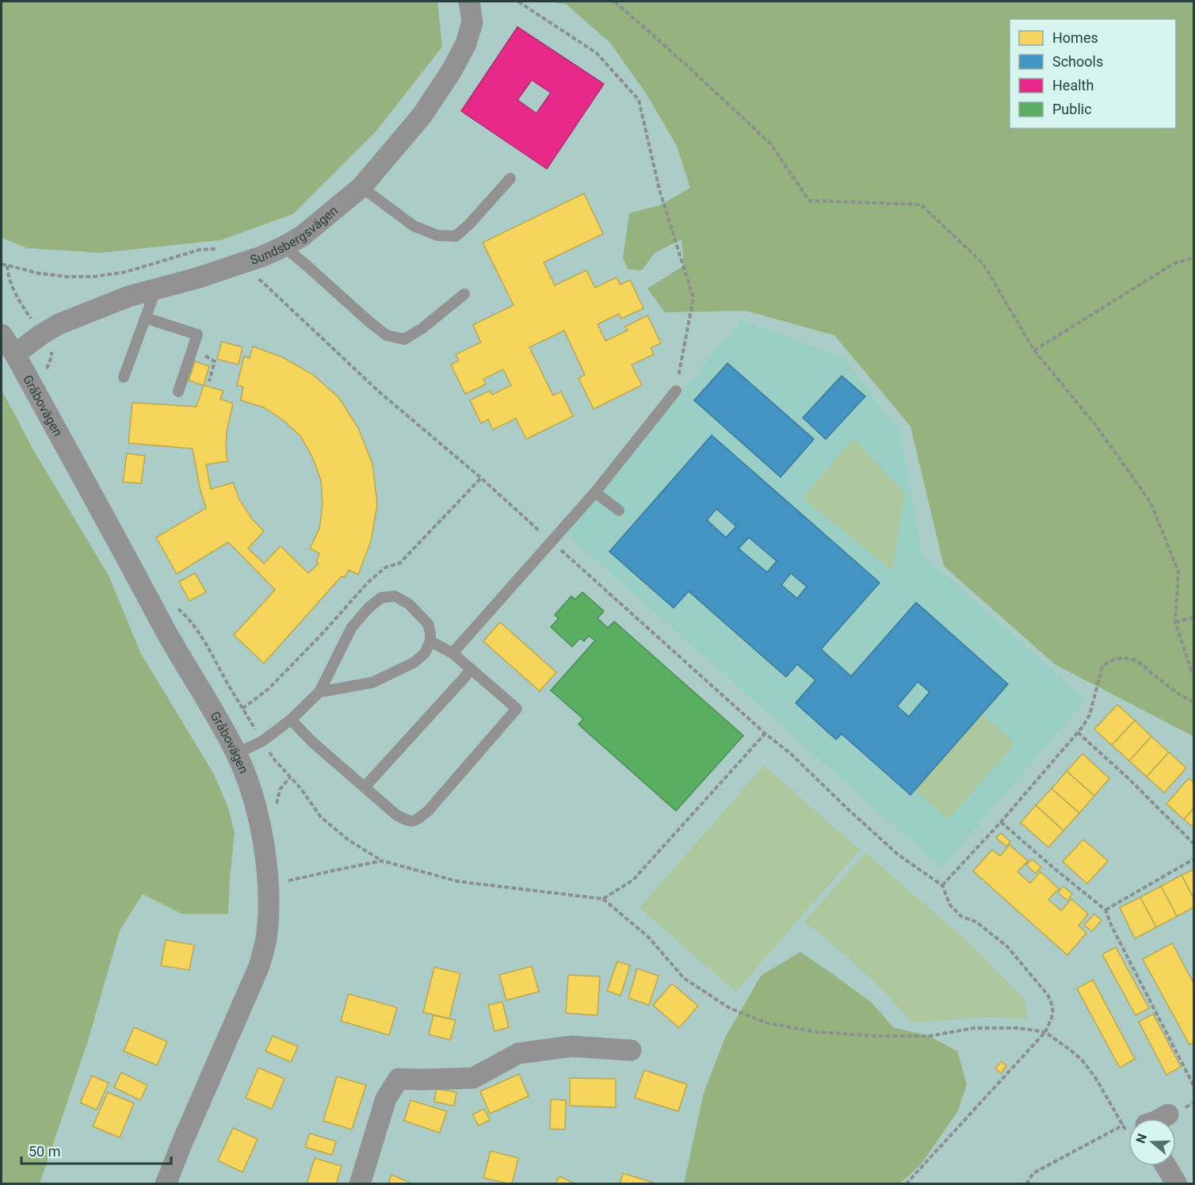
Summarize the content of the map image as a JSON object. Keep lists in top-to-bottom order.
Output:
{
  "streets": {
    "street": ["Sundsbergsvägen", "Gråbovägen"]
  },
  "crossings": [
    ["Sundsbergsvägen", "Gråbovägen"]
  ],
  "legend": [
    "Homes",
    "Schools",
    "Health",
    "Public"
  ],
  "scale_bar": "50 m",
  "north": "left"
}
